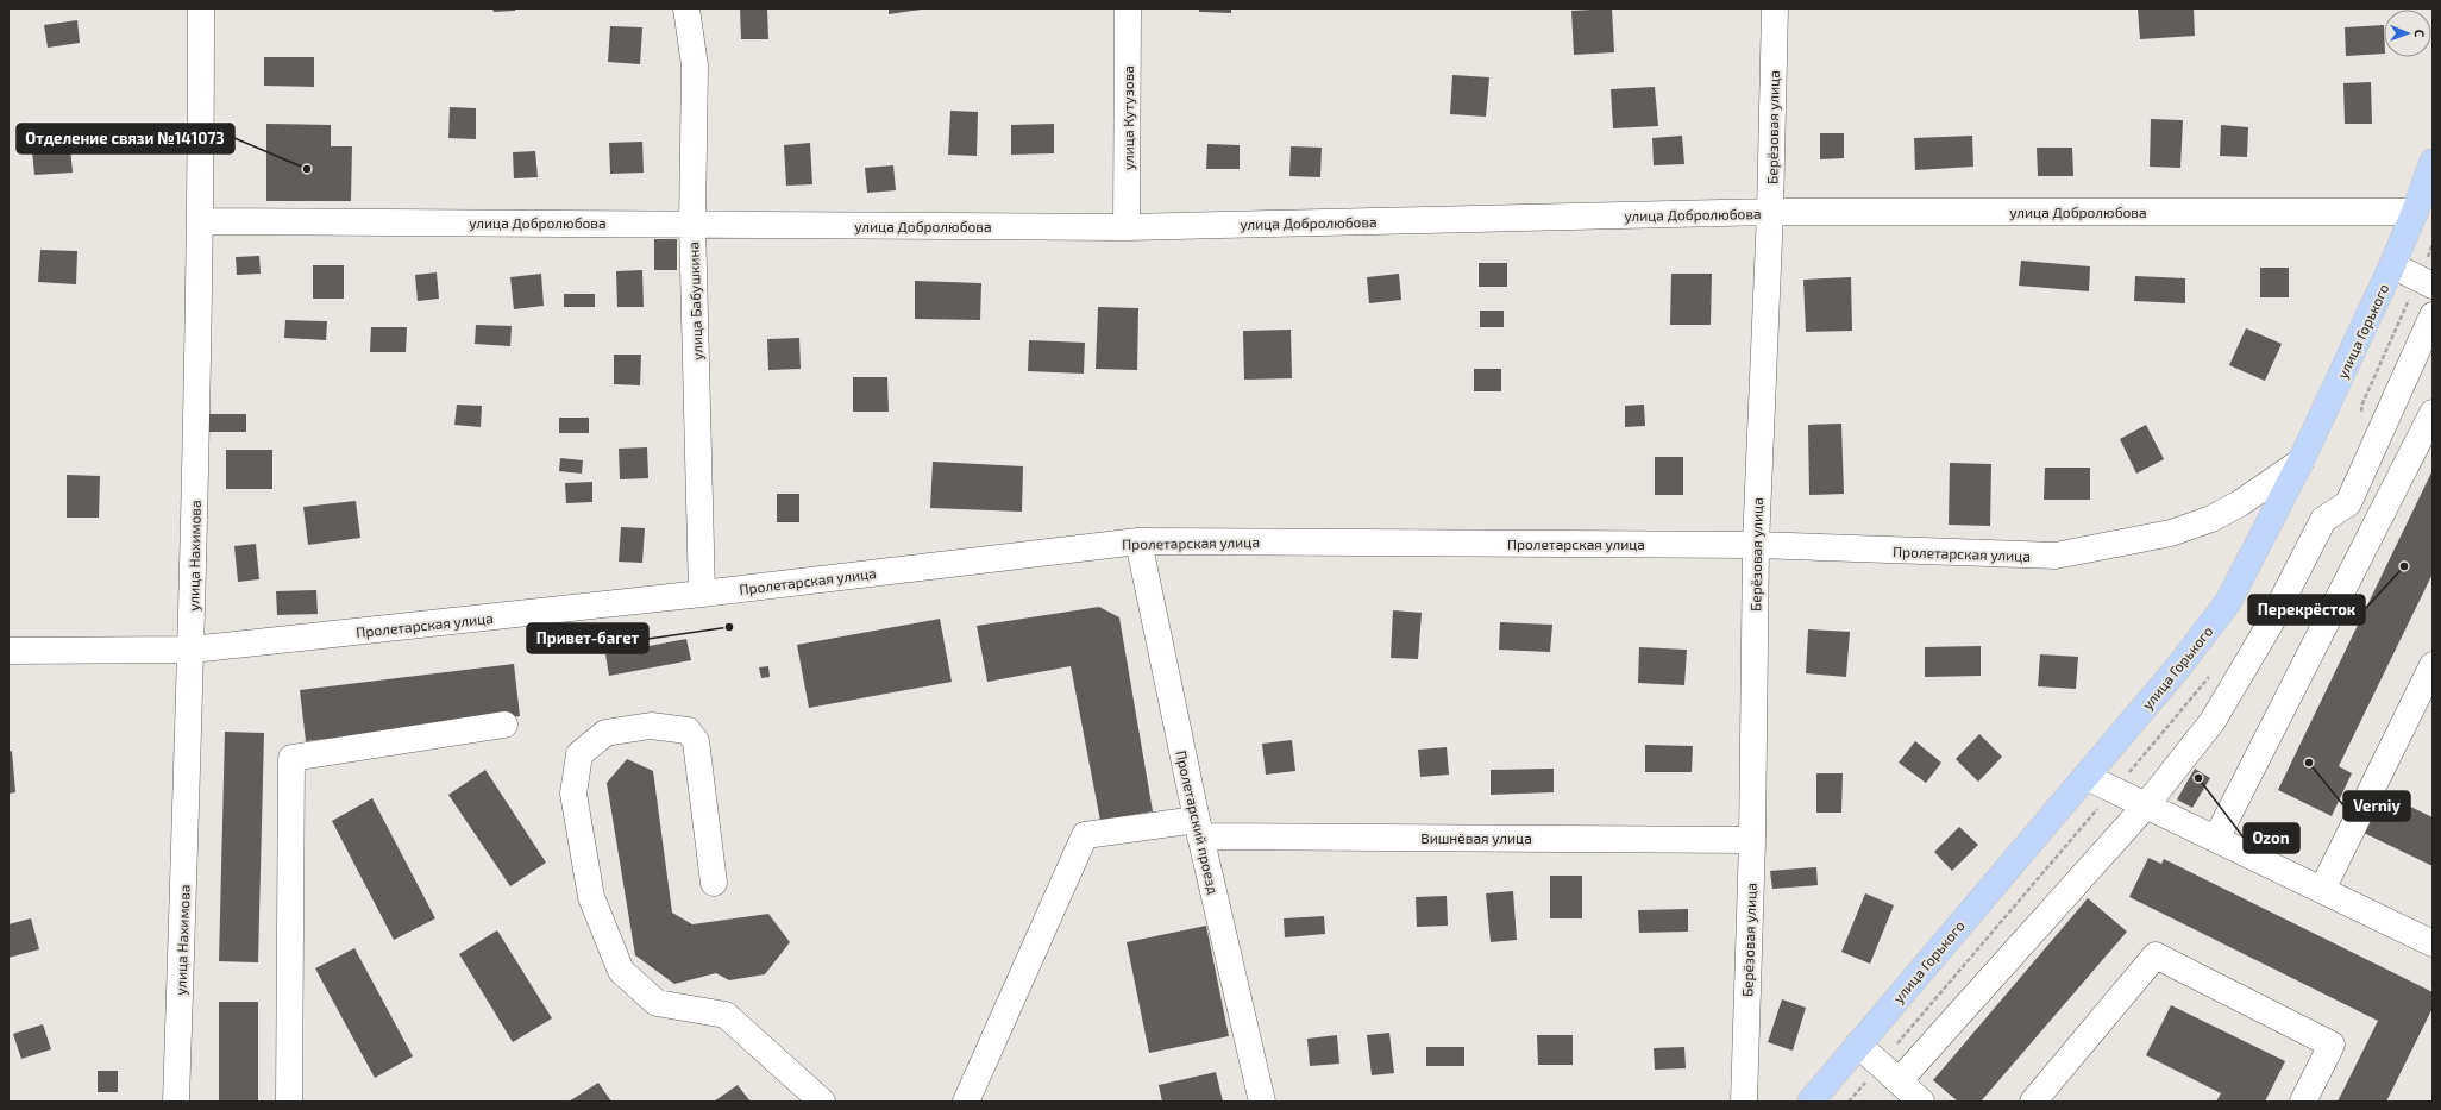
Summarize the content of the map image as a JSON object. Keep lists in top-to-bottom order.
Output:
{
  "streets": {
    "main road": ["улица Горького"],
    "street": [
      "улица Кутузова",
      "Берёзовая улица",
      "улица Добролюбова",
      "улица Бабушкина",
      "Пролетарская улица",
      "улица Нахимова",
      "Пролетарский проезд",
      "Вишнёвая улица"
    ]
  },
  "crossings": [
    ["улица Кутузова", "улица Добролюбова"],
    ["Берёзовая улица", "улица Добролюбова"],
    ["Берёзовая улица", "Пролетарская улица"],
    ["Берёзовая улица", "Вишнёвая улица"],
    ["улица Добролюбова", "улица Бабушкина"],
    ["улица Добролюбова", "улица Горького"],
    ["улица Добролюбова", "улица Нахимова"],
    ["улица Бабушкина", "Пролетарская улица"],
    ["улица Горького", "Пролетарская улица"],
    ["Пролетарская улица", "улица Нахимова"],
    ["Пролетарская улица", "Пролетарский проезд"],
    ["Пролетарский проезд", "Вишнёвая улица"]
  ],
  "places": [
    "Отделение связи №141073",
    "Перекрёсток",
    "Привет-багет",
    "Verniy",
    "Ozon"
  ],
  "north": "right"
}
